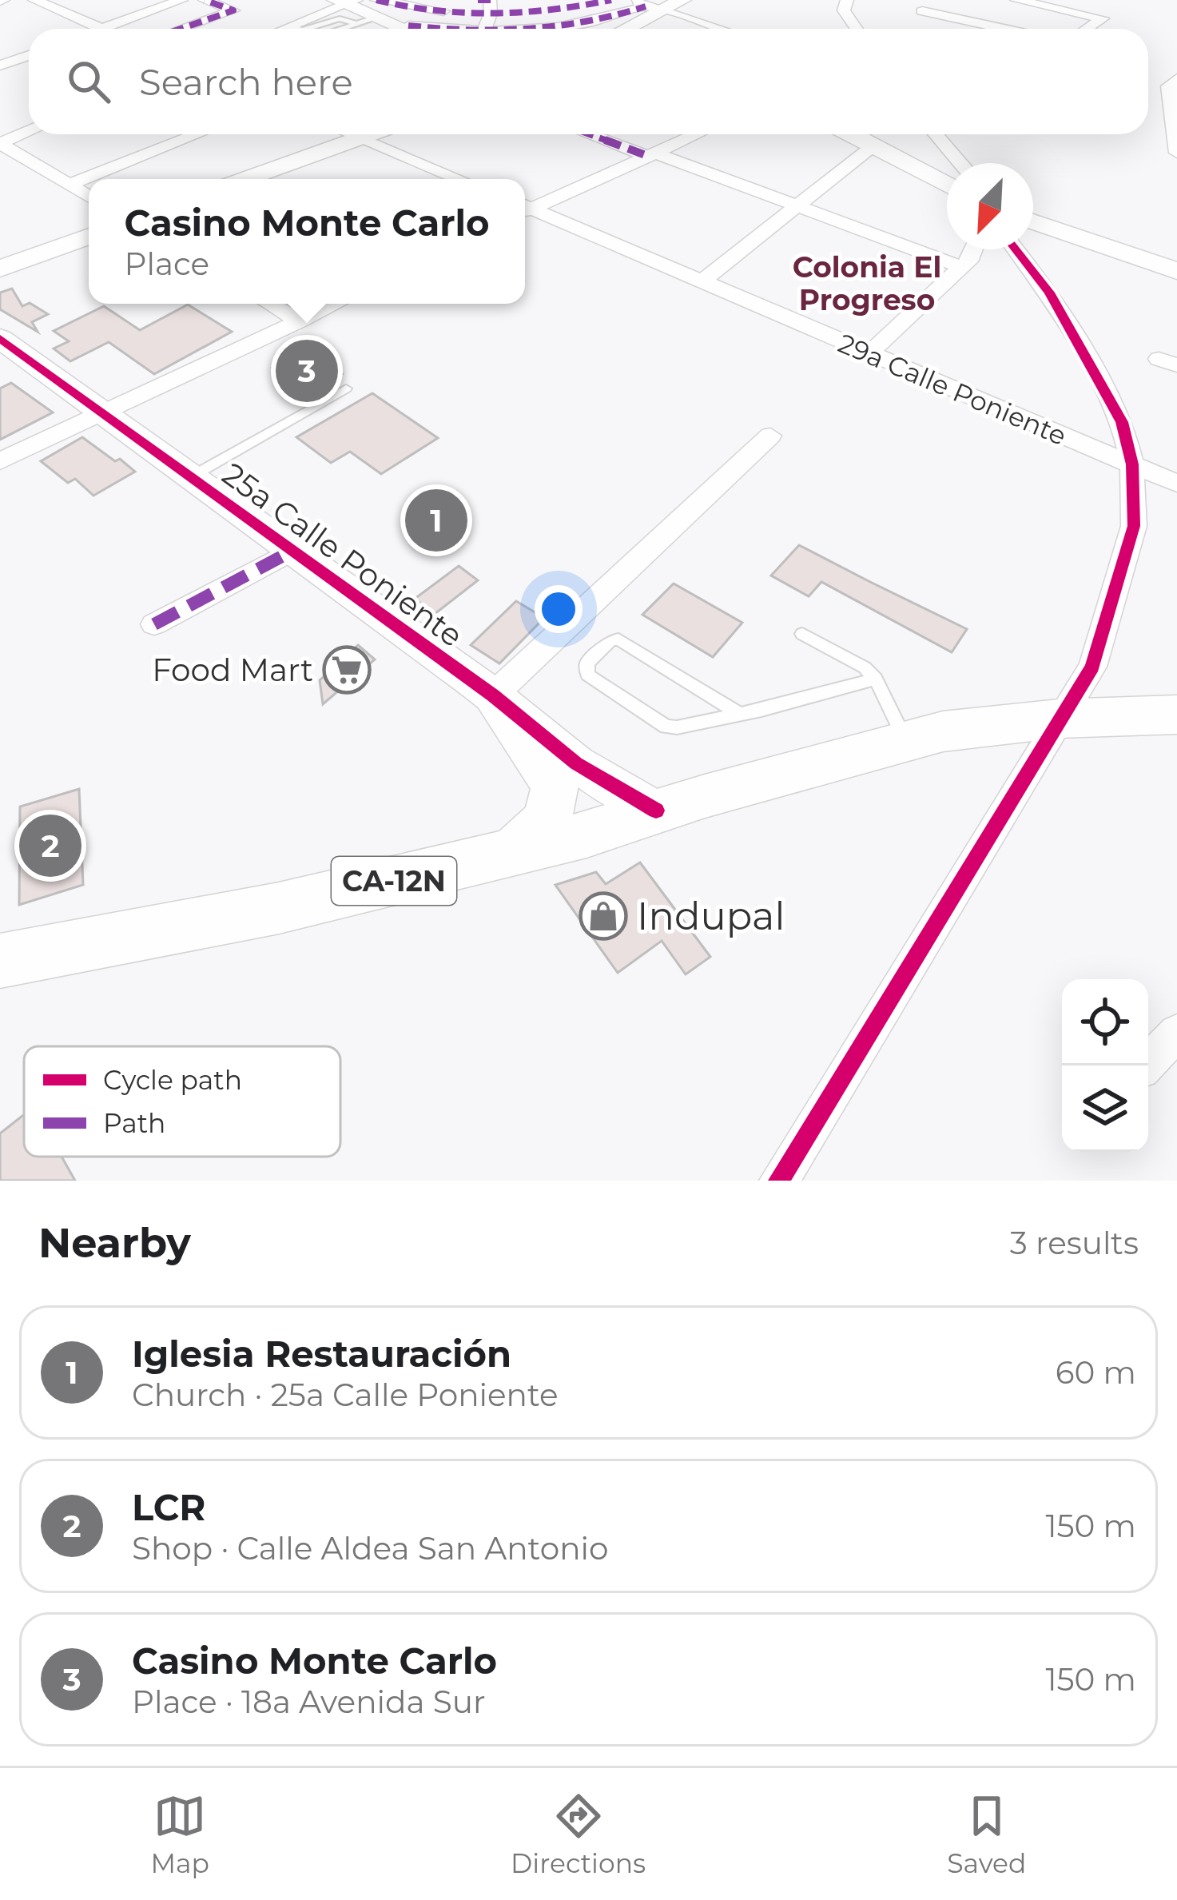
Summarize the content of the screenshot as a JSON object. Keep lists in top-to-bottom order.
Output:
{
  "streets": {
    "main road": ["CA-12N"],
    "street": ["29a Calle Poniente", "25a Calle Poniente"]
  },
  "districts": ["Colonia El Progreso"],
  "places": {
    "supermarket": ["Food Mart"],
    "shop": ["Indupal"]
  },
  "legend": ["Cycle path", "Path"],
  "north": "bottom left",
  "page": {
    "search": "Search here",
    "popup": ["Casino Monte Carlo", "Place"],
    "pins": ["3", "1", "2"],
    "heading": ["Nearby", "3 results"],
    "list": [
      {
        "mark": "1",
        "name": "Iglesia Restauración",
        "note": "Church · 25a Calle Poniente",
        "value": "60 m"
      },
      {
        "mark": "2",
        "name": "LCR",
        "note": "Shop · Calle Aldea San Antonio",
        "value": "150 m"
      },
      {
        "mark": "3",
        "name": "Casino Monte Carlo",
        "note": "Place · 18a Avenida Sur",
        "value": "150 m"
      }
    ],
    "nav": ["Map", "Directions", "Saved"]
  }
}
